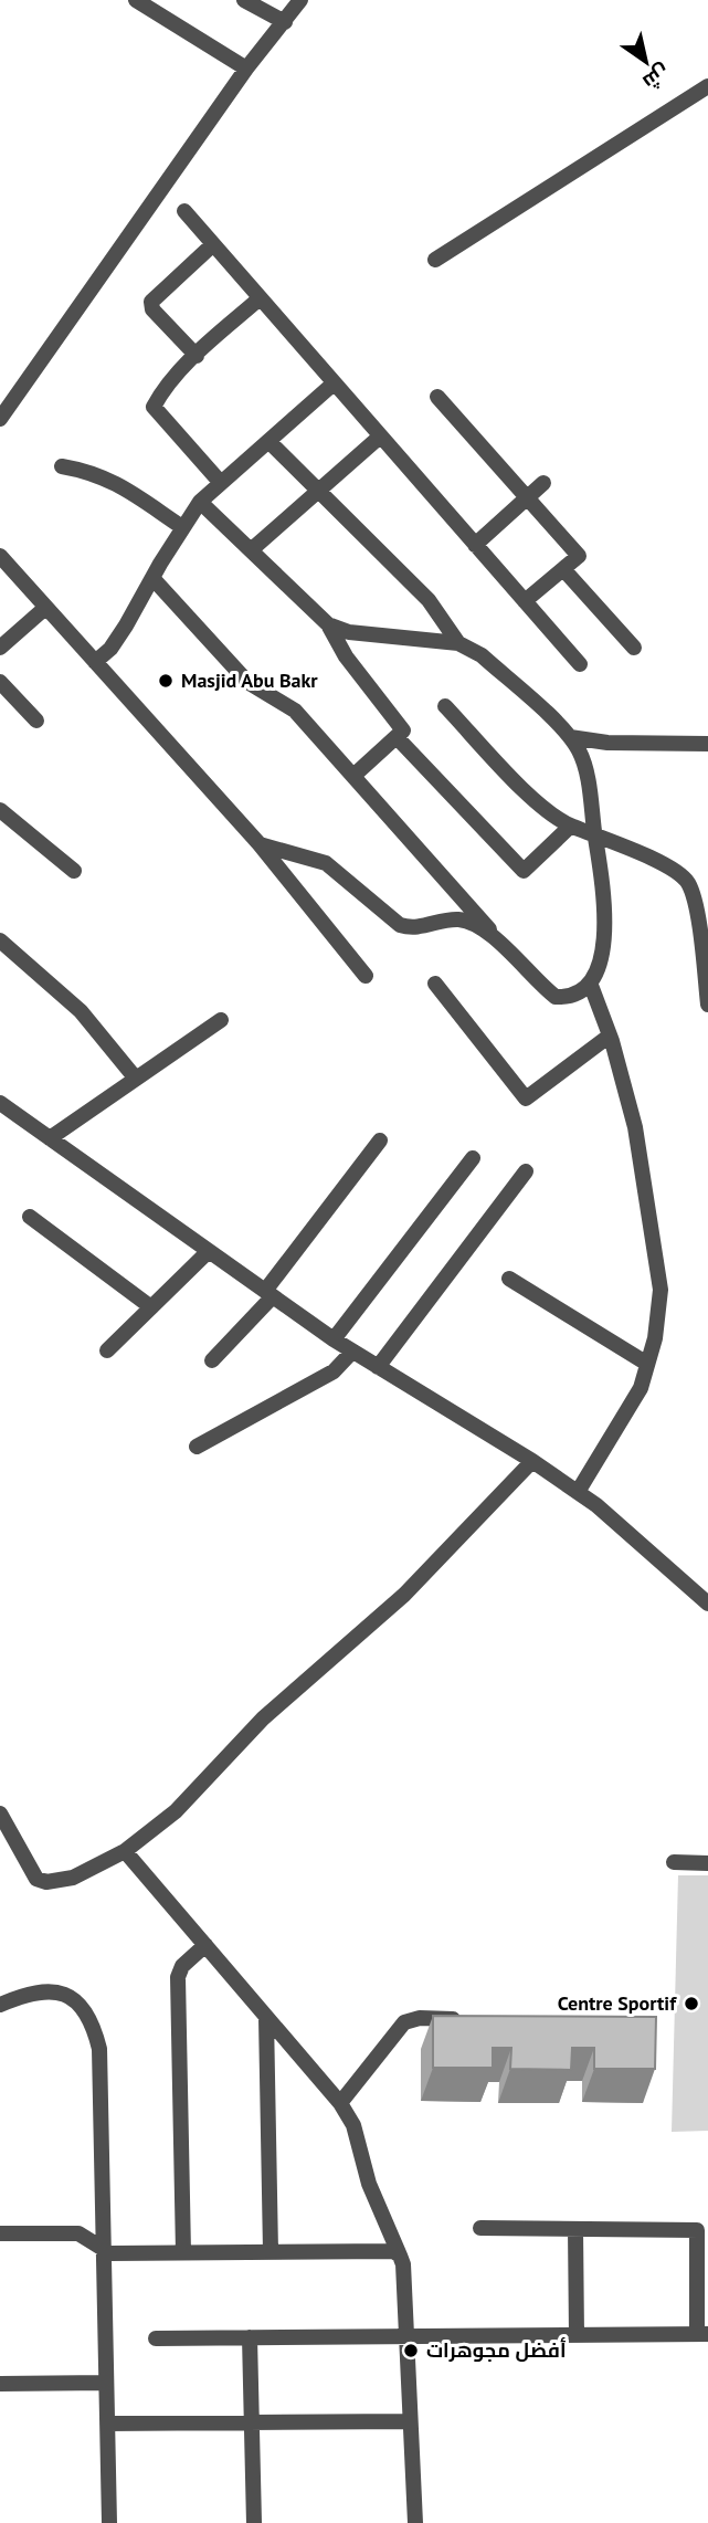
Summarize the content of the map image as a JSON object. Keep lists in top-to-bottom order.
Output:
{
  "places": ["Masjid Abu Bakr", "Centre Sportif", "أفضل مجوهرات"],
  "north": "bottom right"
}
